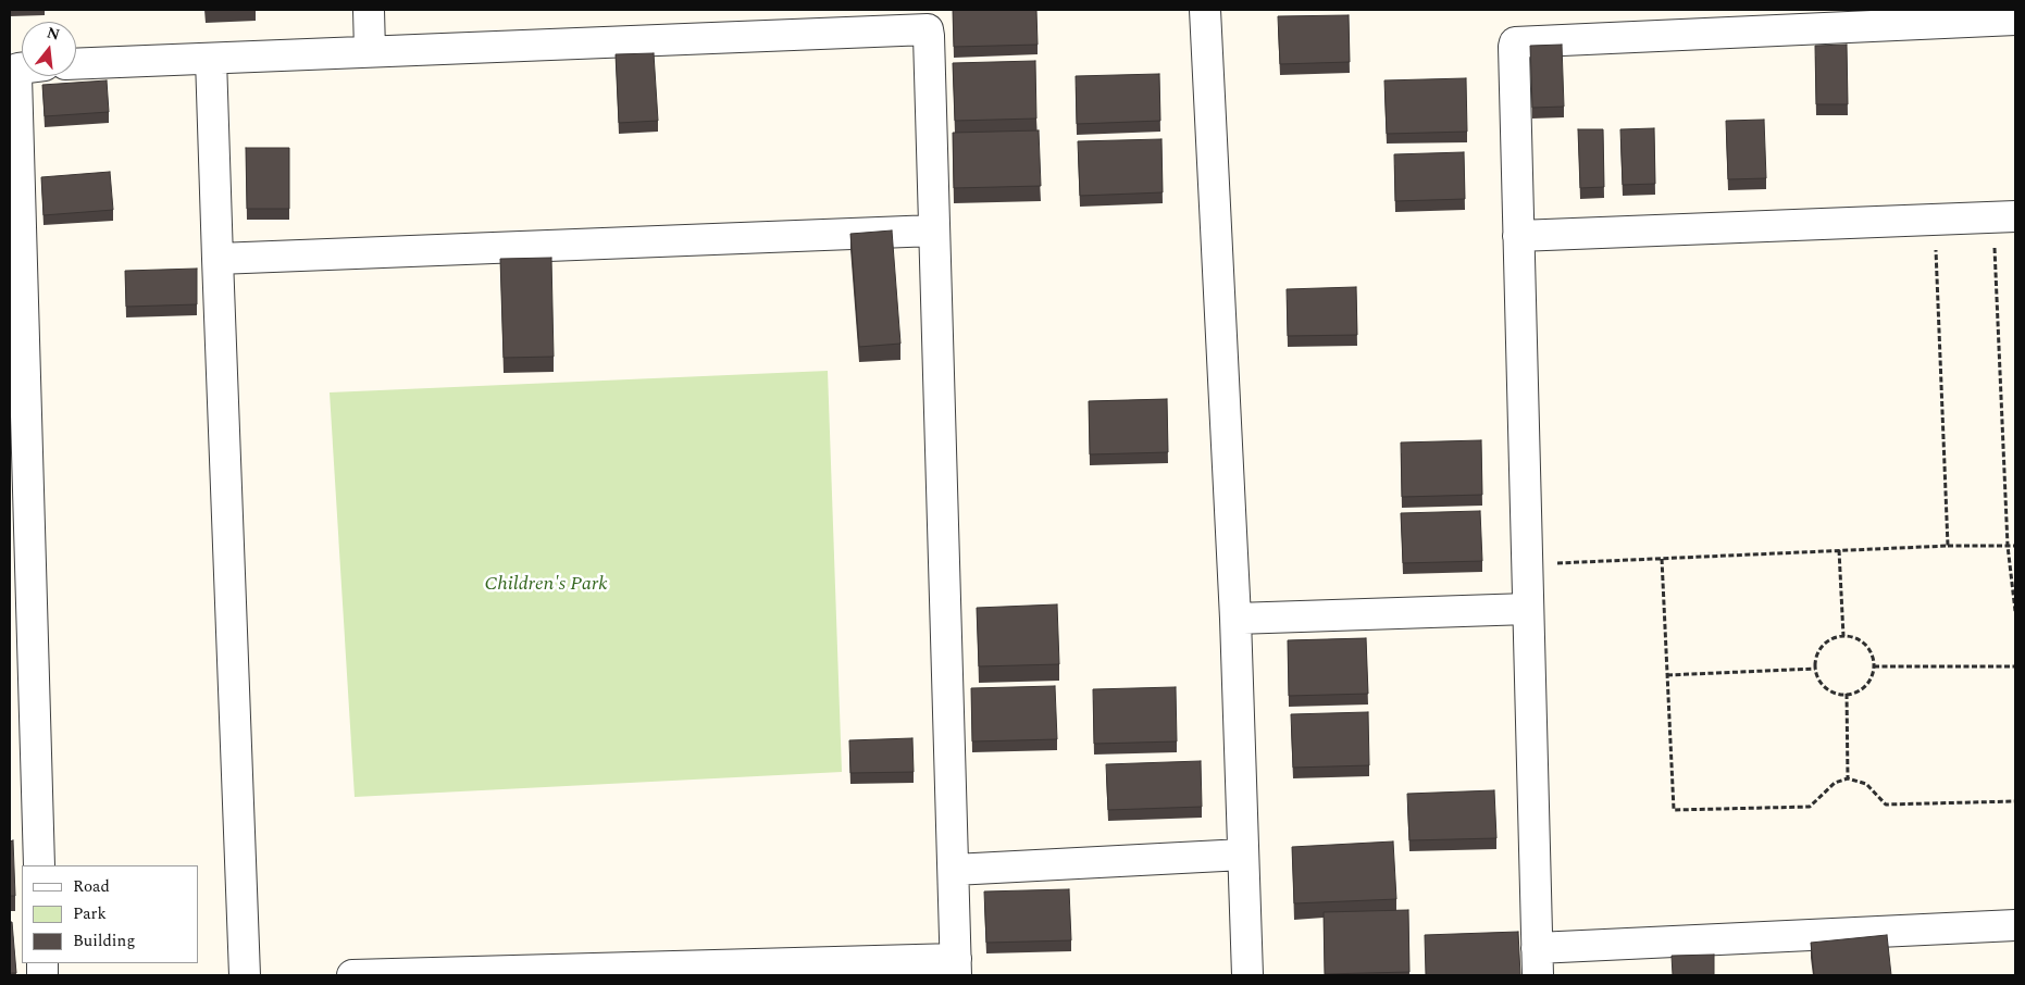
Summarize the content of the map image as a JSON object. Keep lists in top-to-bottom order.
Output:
{
  "parks": ["Children's Park"],
  "legend": ["Road", "Park", "Building"],
  "north": "top"
}
